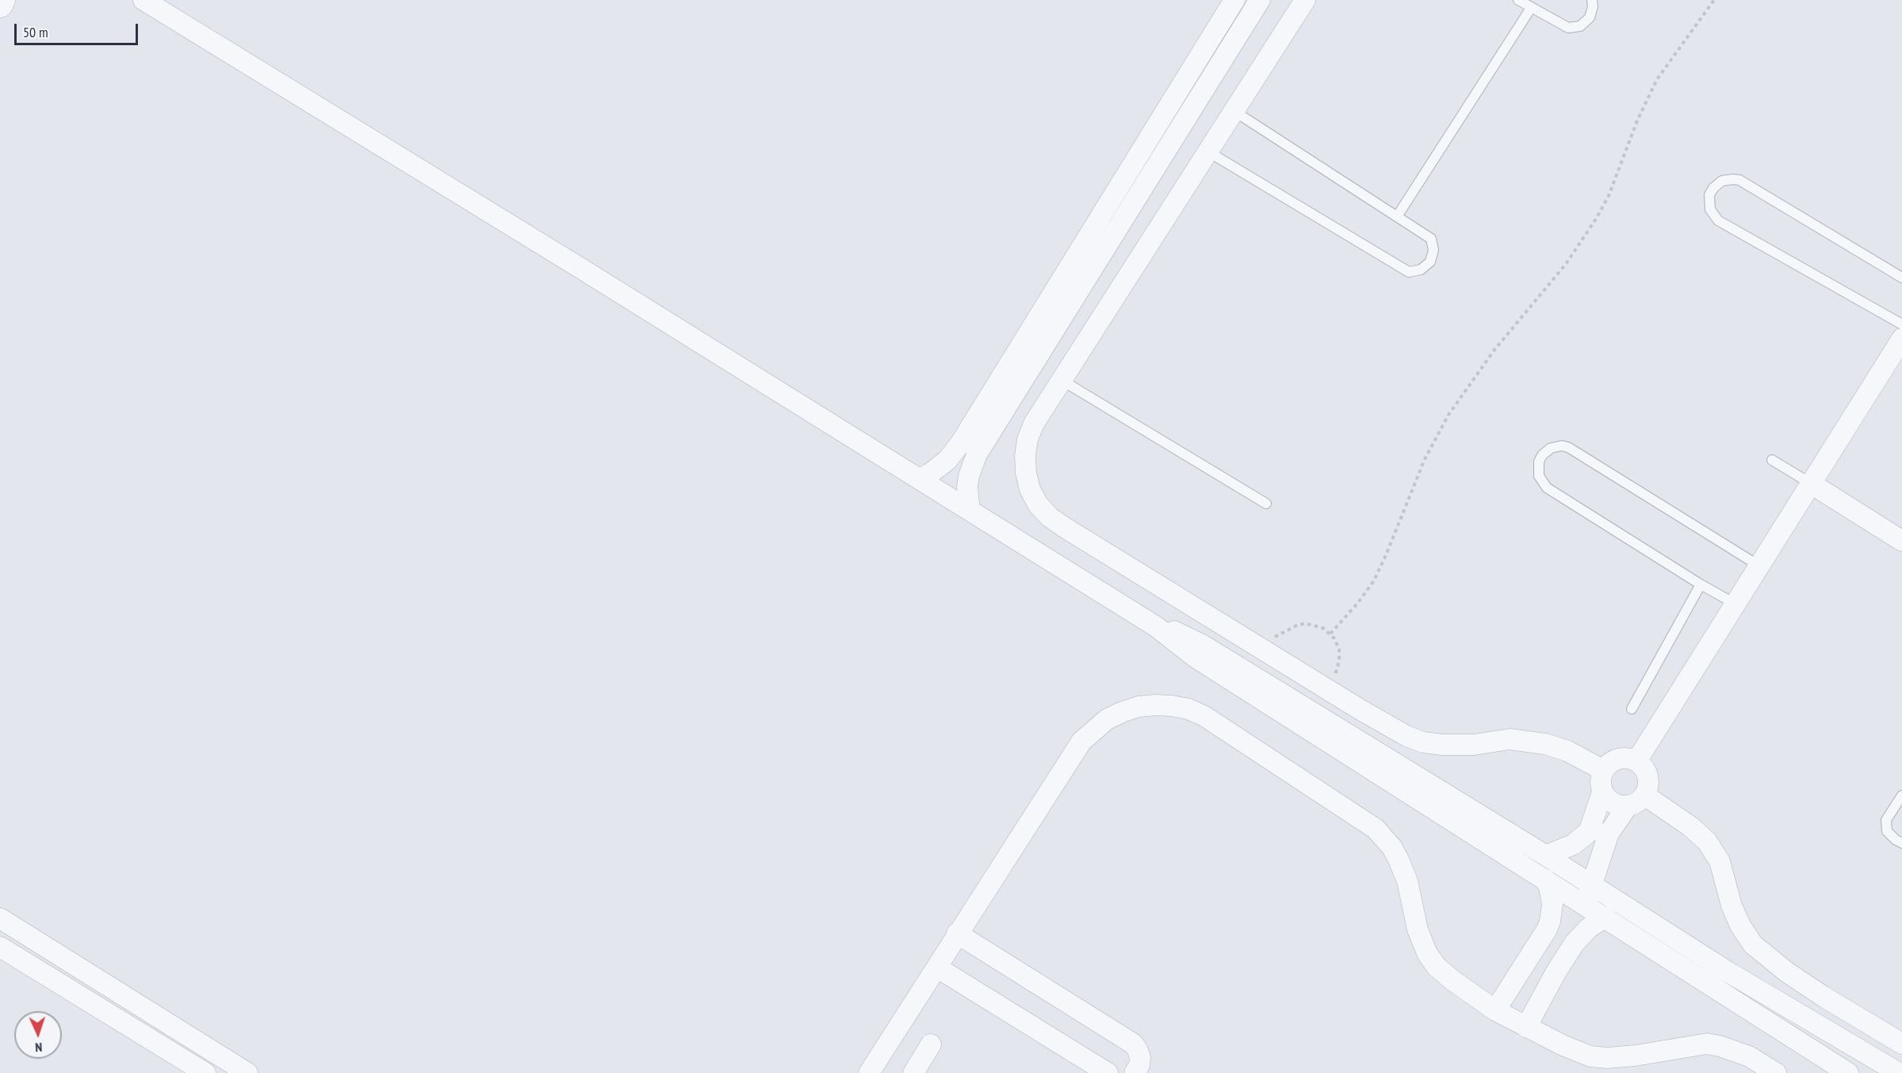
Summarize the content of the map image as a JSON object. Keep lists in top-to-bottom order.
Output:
{
  "scale_bar": "50 m",
  "north": "bottom"
}
